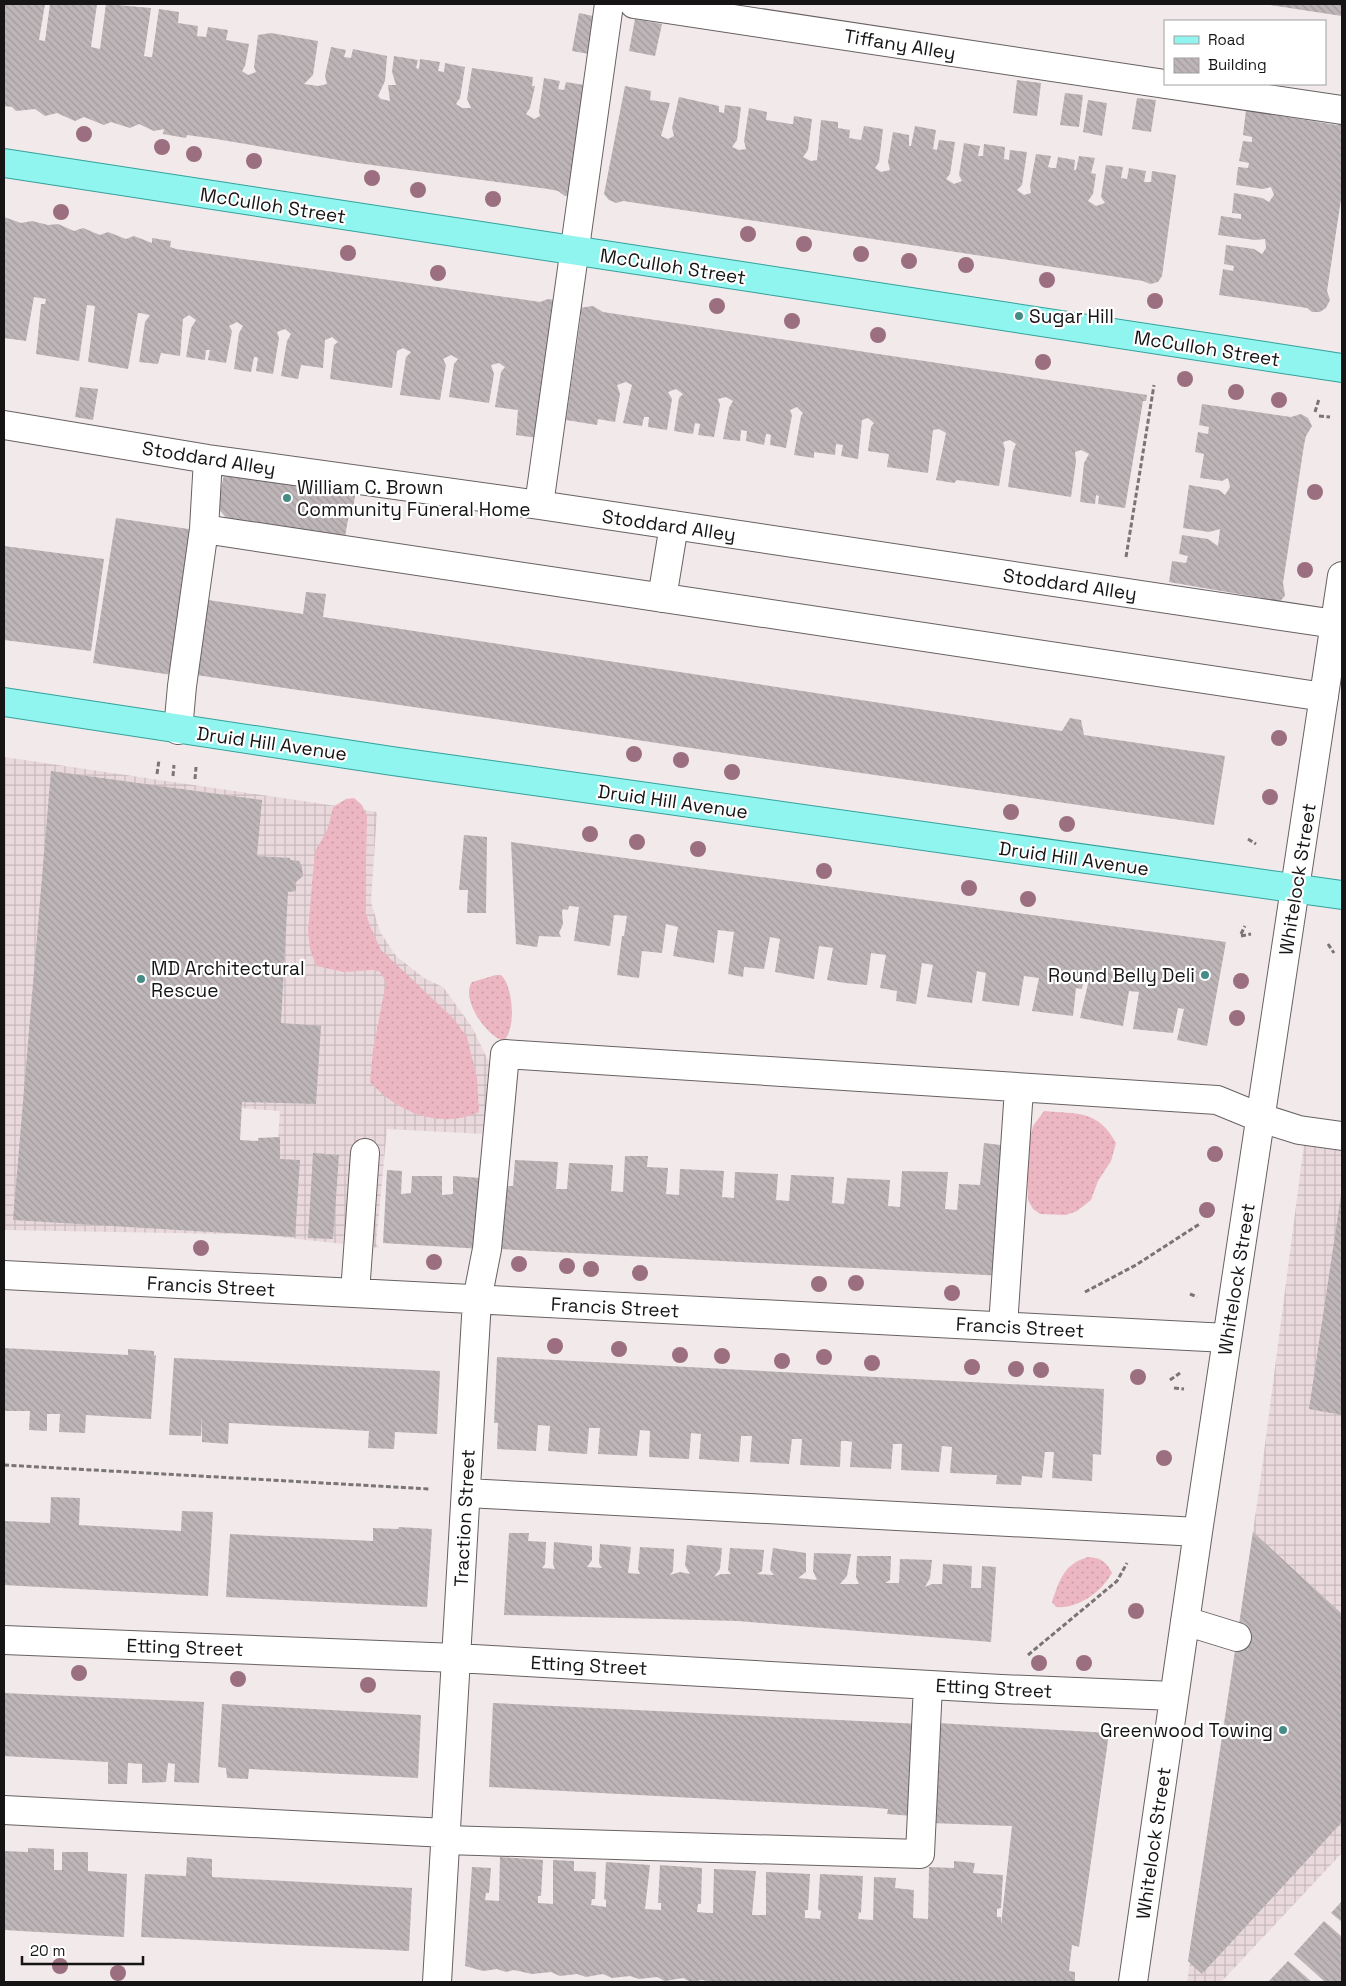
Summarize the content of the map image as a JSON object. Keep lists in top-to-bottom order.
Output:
{
  "streets": {
    "main road": ["McCulloh Street", "Druid Hill Avenue"],
    "street": [
      "Tiffany Alley",
      "Stoddard Alley",
      "Whitelock Street",
      "Francis Street",
      "Traction Street",
      "Etting Street"
    ]
  },
  "crossings": [
    ["Stoddard Alley", "Whitelock Street"],
    ["Druid Hill Avenue", "Whitelock Street"],
    ["Whitelock Street", "Francis Street"],
    ["Whitelock Street", "Etting Street"],
    ["Francis Street", "Traction Street"],
    ["Traction Street", "Etting Street"]
  ],
  "places": [
    "Sugar Hill",
    "William C. Brown Community Funeral Home",
    "Round Belly Deli",
    "MD Architectural Rescue",
    "Greenwood Towing"
  ],
  "legend": ["Road", "Building"],
  "scale_bar": "20 m"
}
